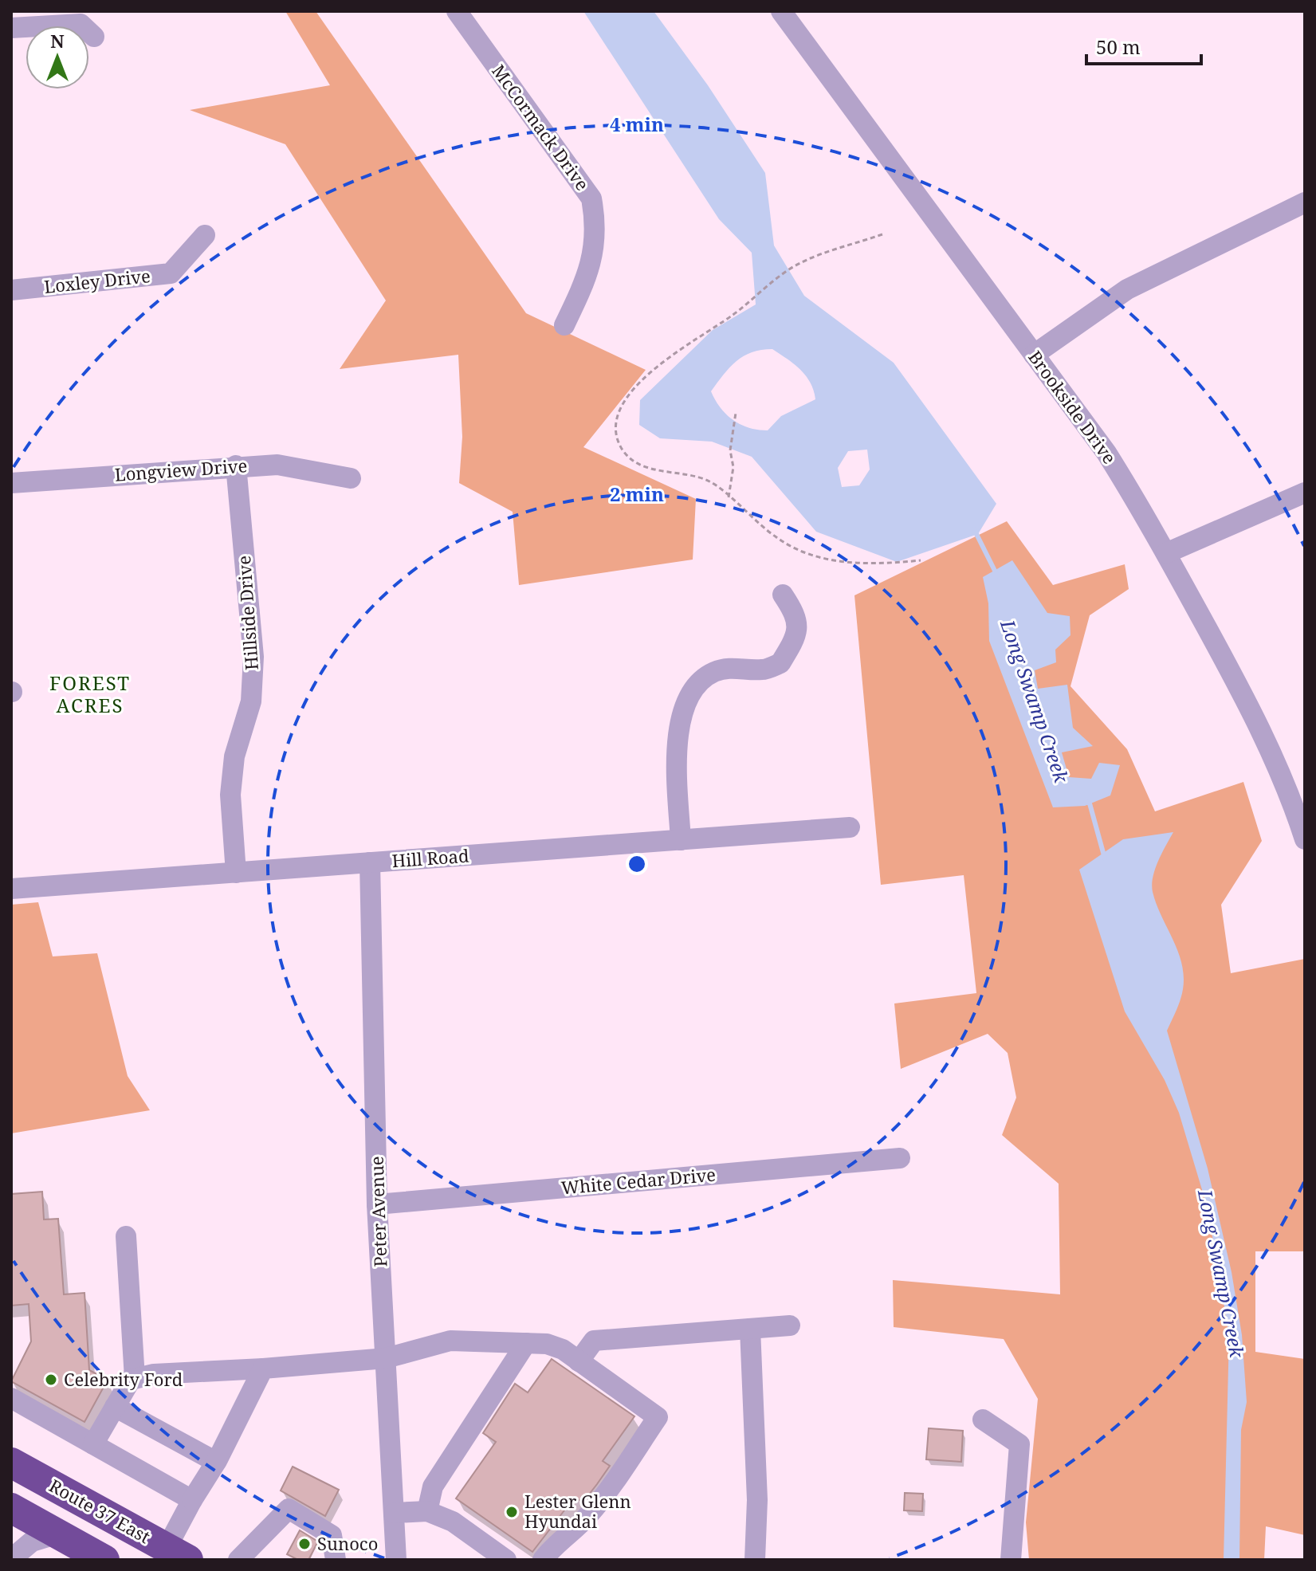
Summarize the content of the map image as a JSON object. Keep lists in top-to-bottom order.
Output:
{
  "streets": {
    "highway": ["Route 37 East"],
    "street": [
      "McCormack Drive",
      "Loxley Drive",
      "Brookside Drive",
      "Longview Drive",
      "Hillside Drive",
      "Hill Road",
      "White Cedar Drive",
      "Peter Avenue"
    ]
  },
  "crossings": [
    ["Longview Drive", "Hillside Drive"],
    ["Hillside Drive", "Hill Road"],
    ["Hill Road", "Peter Avenue"],
    ["White Cedar Drive", "Peter Avenue"]
  ],
  "districts": ["FOREST ACRES"],
  "water": ["Long Swamp Creek"],
  "places": ["Celebrity Ford", "Lester Glenn Hyundai", "Sunoco"],
  "scale_bar": "50 m",
  "north": "top",
  "rings": ["4 min", "2 min"]
}
